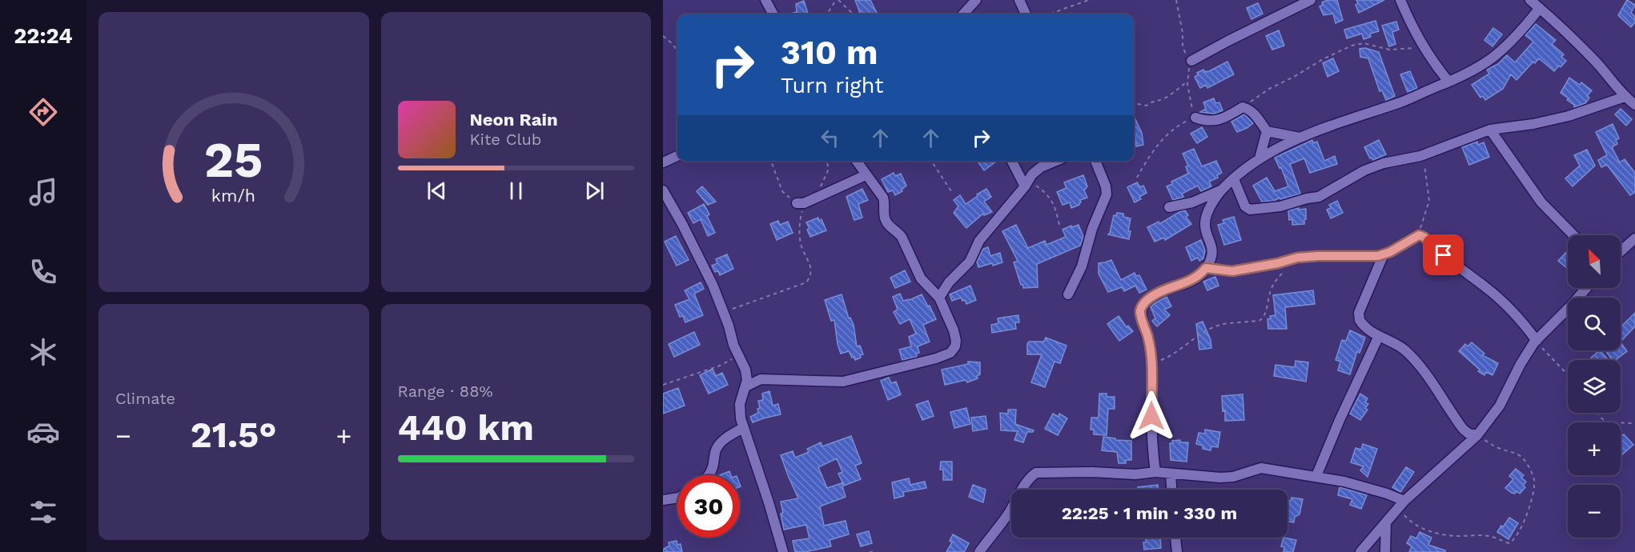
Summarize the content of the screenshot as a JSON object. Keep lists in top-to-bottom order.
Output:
{
  "north": "top left",
  "page": {
    "tabs": "22:24",
    "turn": ["310 m", "Turn right"],
    "song": ["Neon Rain", "Kite Club"],
    "map_buttons": ["+", "−"],
    "tile": [
      "Climate",
      ["Range · 88%", "440 km"]
    ],
    "heat": ["−", "21.5°", "+"],
    "limit": "30",
    "trip": "22:25 · 1 min · 330 m",
    "gauge": ["25", "km/h"]
  }
}
